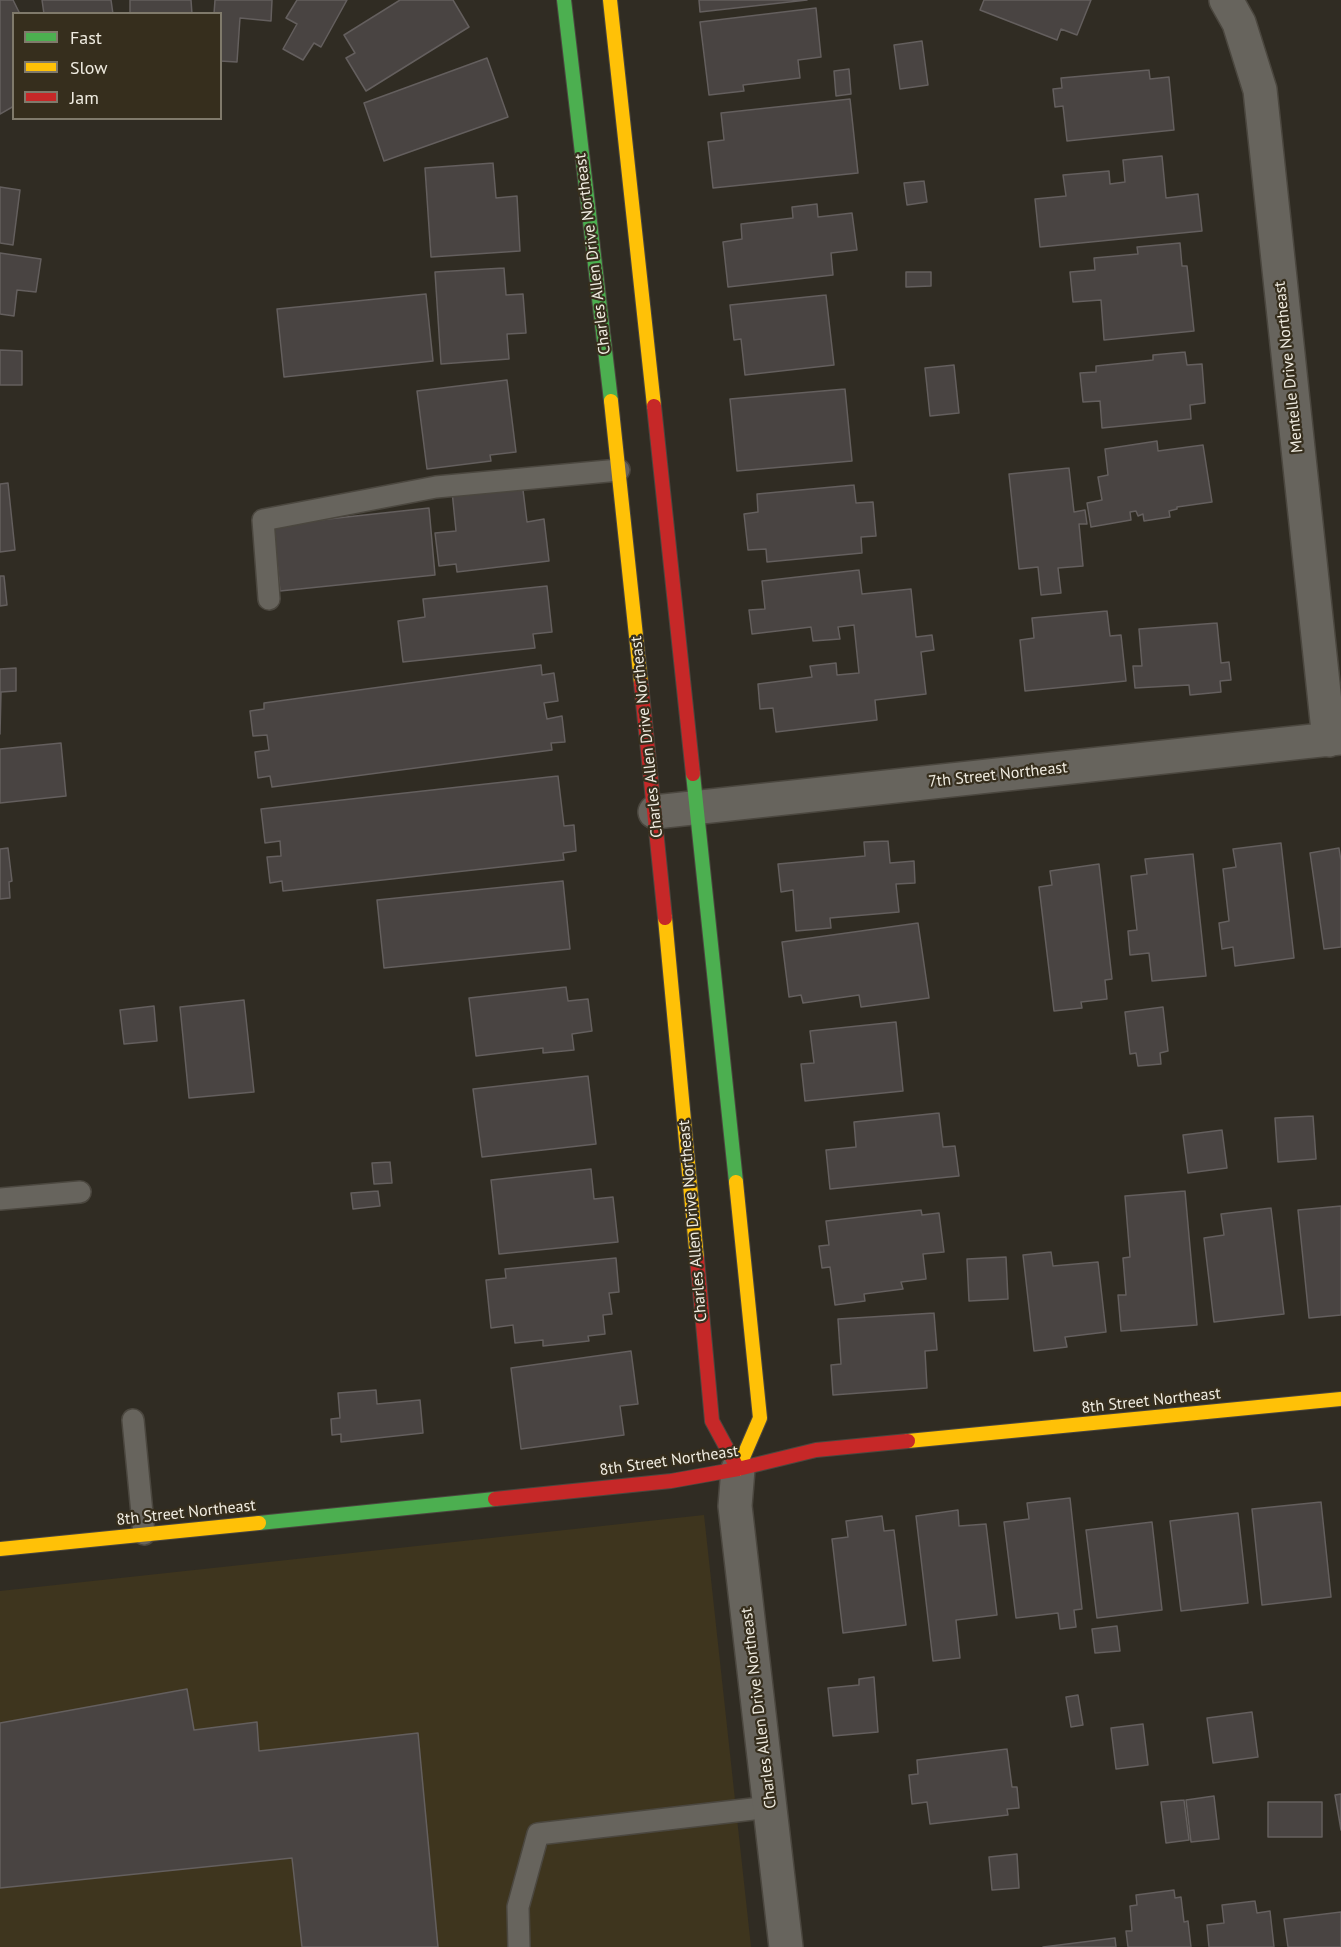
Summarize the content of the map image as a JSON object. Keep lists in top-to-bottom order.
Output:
{
  "streets": {
    "street": [
      "Charles Allen Drive Northeast",
      "Mentelle Drive Northeast",
      "7th Street Northeast",
      "8th Street Northeast"
    ]
  },
  "crossings": [
    ["Charles Allen Drive Northeast", "7th Street Northeast"],
    ["Charles Allen Drive Northeast", "8th Street Northeast"],
    ["Mentelle Drive Northeast", "7th Street Northeast"]
  ],
  "legend": ["Fast", "Slow", "Jam"]
}
